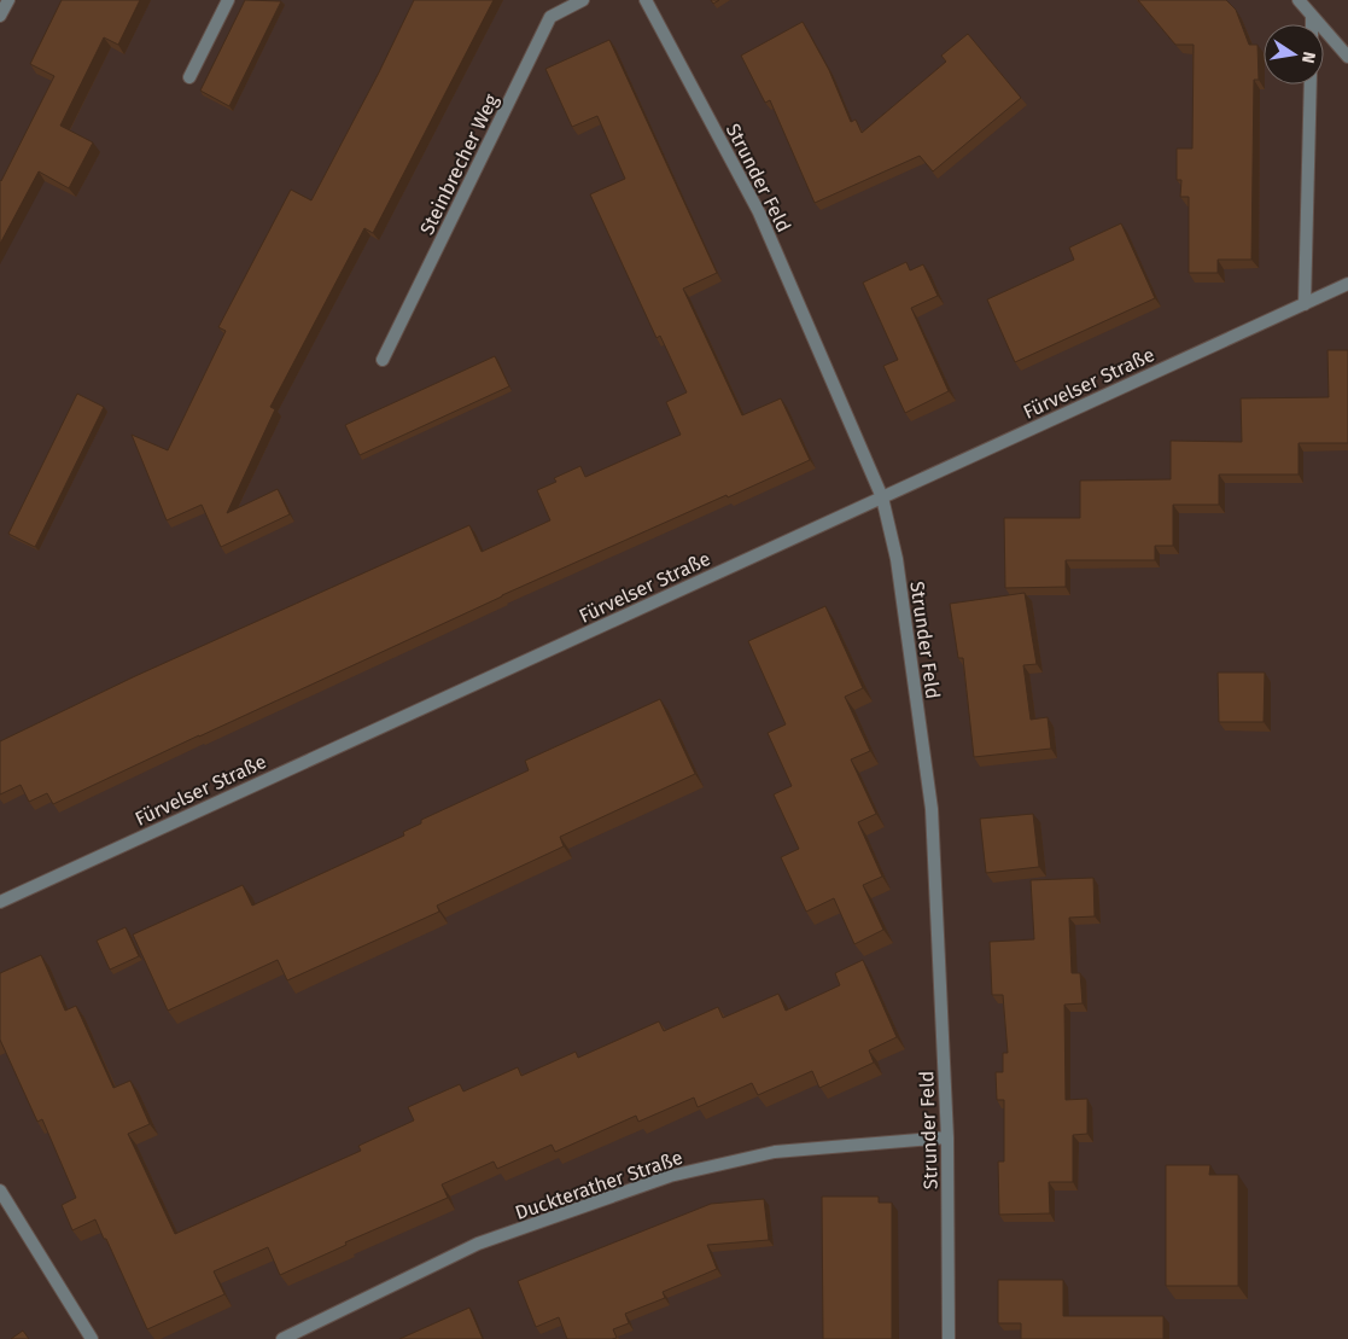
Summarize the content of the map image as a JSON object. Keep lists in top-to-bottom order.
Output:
{
  "streets": {
    "street": [
      "Steinbrecher Weg",
      "Strunder Feld",
      "Fürvelser Straße",
      "Duckterather Straße"
    ]
  },
  "crossings": [
    ["Strunder Feld", "Fürvelser Straße"],
    ["Strunder Feld", "Duckterather Straße"]
  ],
  "north": "right"
}
